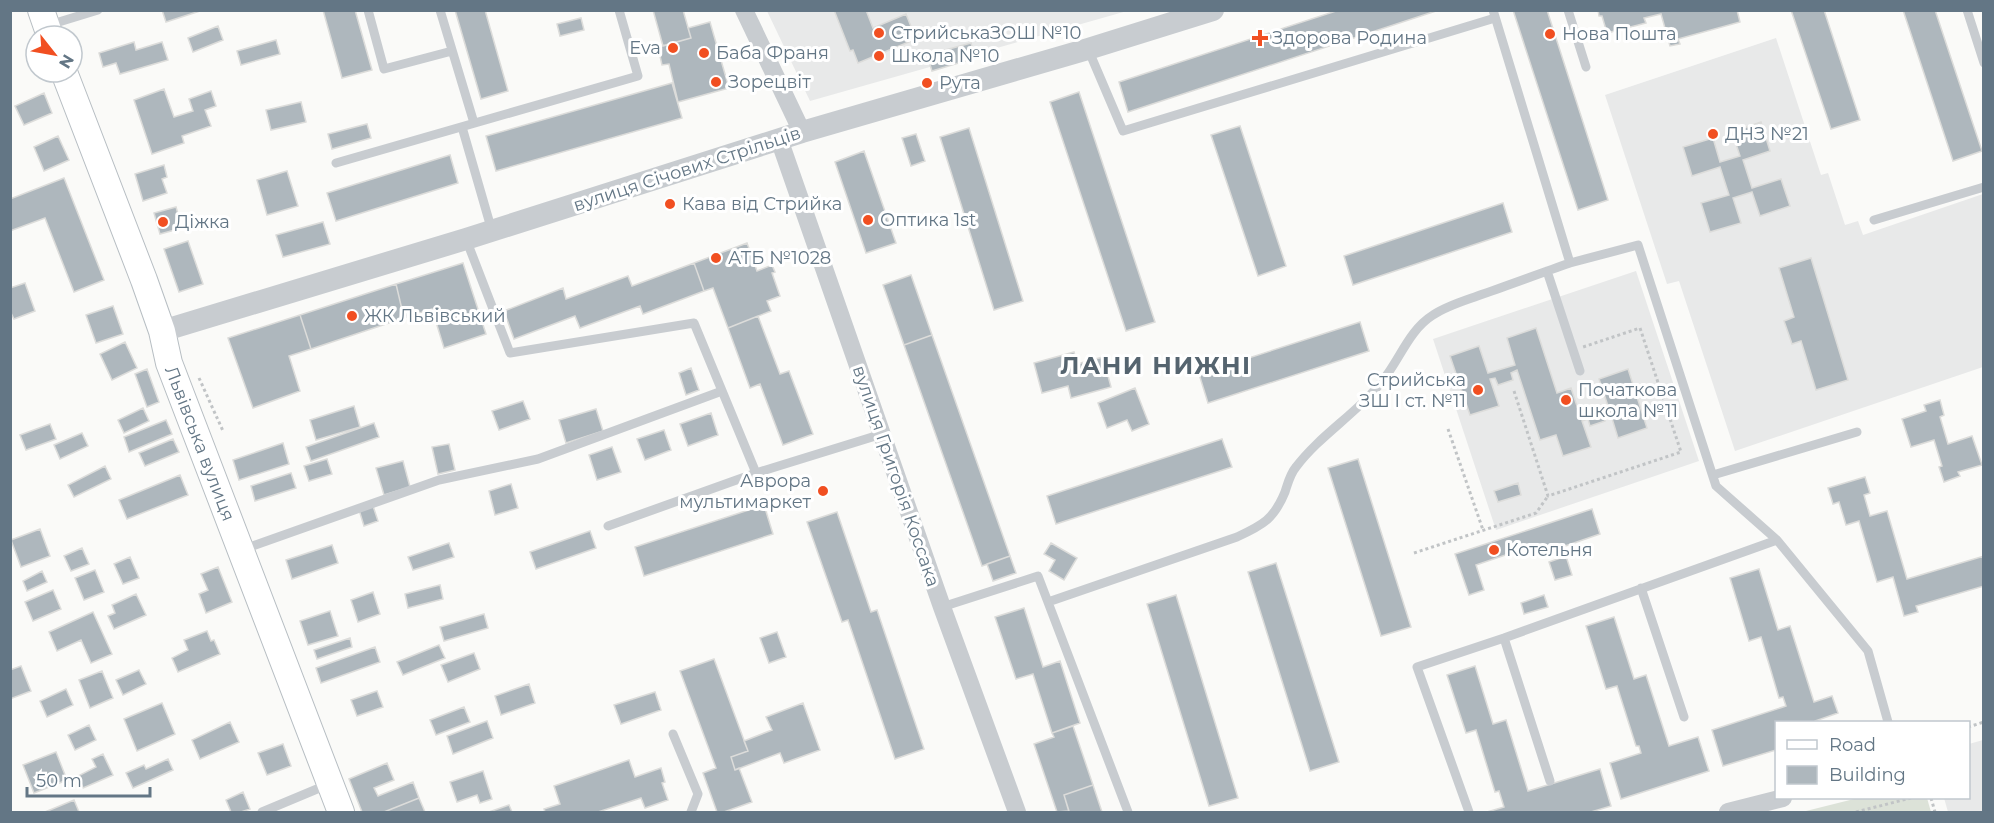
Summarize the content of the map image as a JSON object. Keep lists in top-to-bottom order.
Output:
{
  "streets": {
    "main road": ["Львівська вулиця"],
    "street": ["вулиця Січових Стрільців", "вулиця Григорія Коссака"]
  },
  "crossings": [
    ["вулиця Січових Стрільців", "Львівська вулиця"],
    ["вулиця Січових Стрільців", "вулиця Григорія Коссака"]
  ],
  "districts": ["ЛАНИ НИЖНІ"],
  "places": {
    "other": [
      "СтрийськаЗОШ №10",
      "Нова Пошта",
      "Eva",
      "Баба Франя",
      "Школа №10",
      "Зорецвіт",
      "Рута",
      "ДНЗ №21",
      "Кава від Стрийка",
      "Оптика 1st",
      "Діжка",
      "АТБ №1028",
      "ЖК Львівський",
      "Стрийська ЗШ I ст. №11",
      "Початкова школа №11",
      "Аврора мультимаркет",
      "Котельня"
    ],
    "health": ["Здорова Родина"]
  },
  "legend": ["Road", "Building"],
  "scale_bar": "50 m",
  "north": "bottom right"
}
